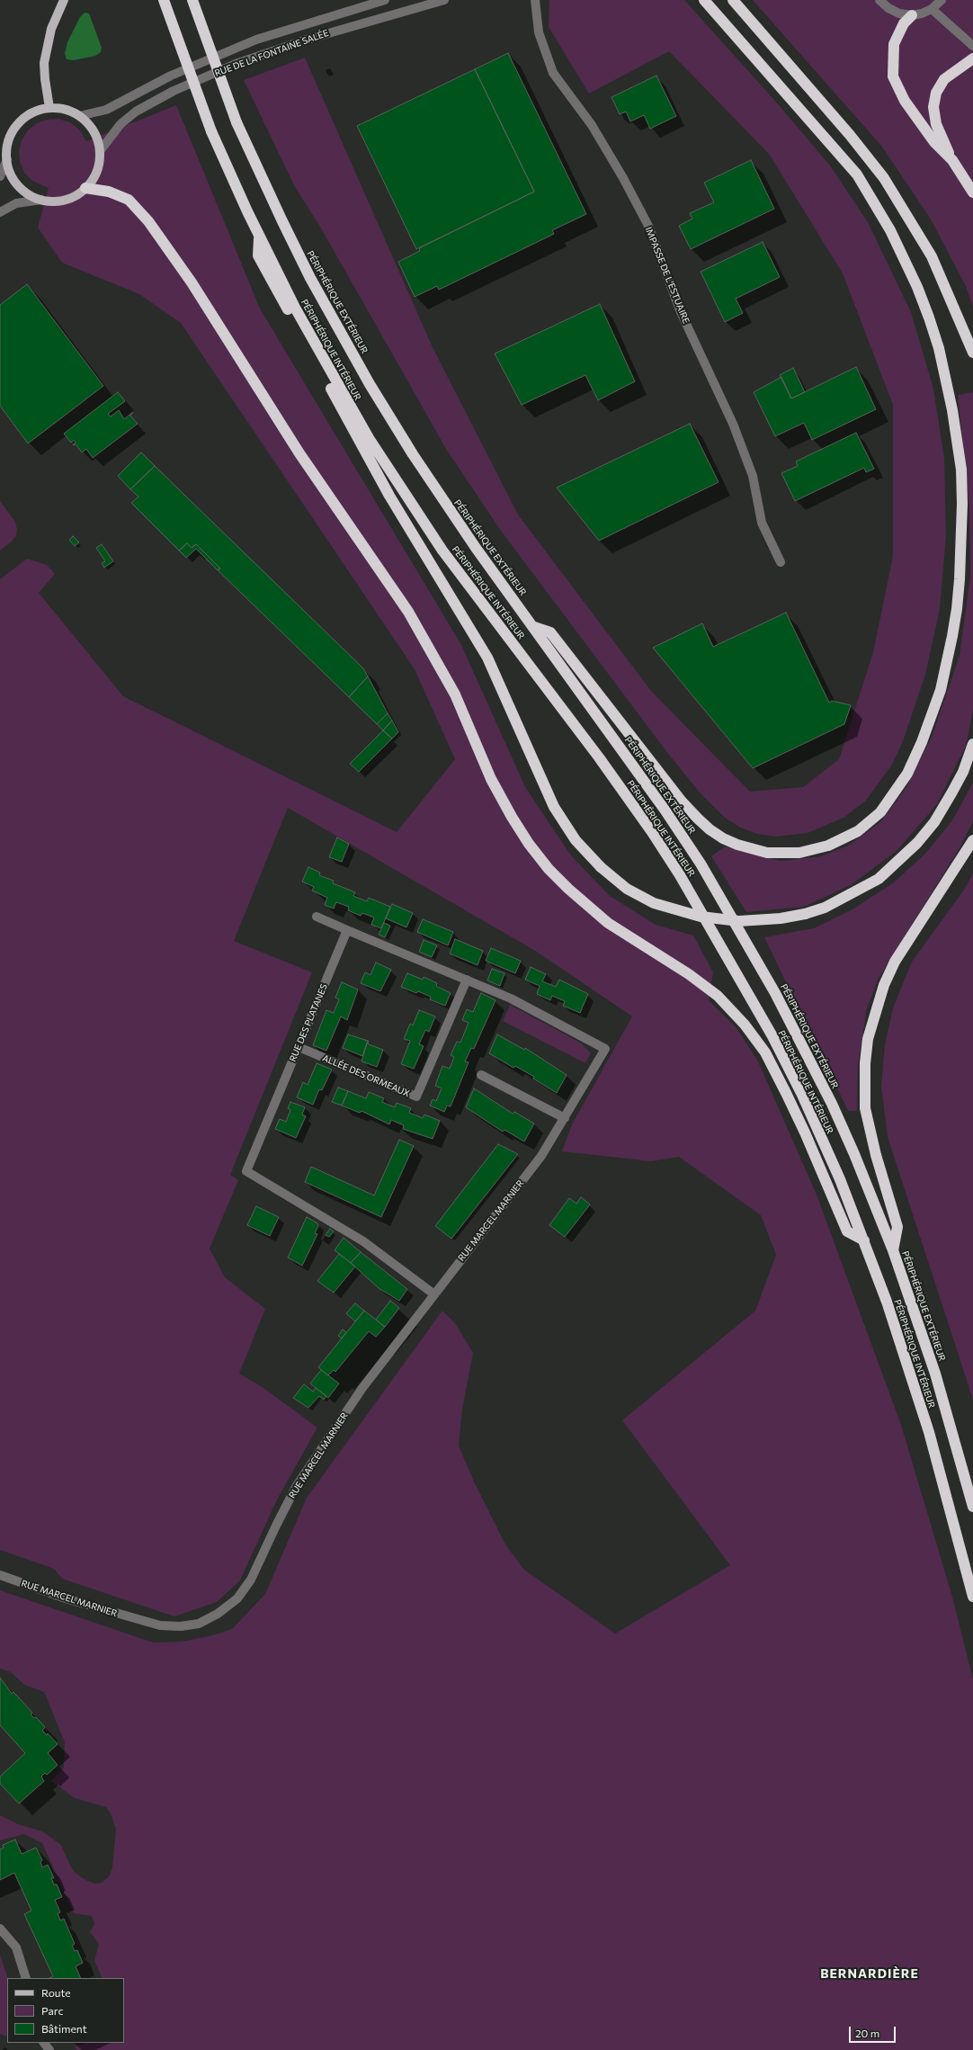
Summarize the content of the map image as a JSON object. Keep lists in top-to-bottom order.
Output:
{
  "streets": {
    "highway": ["PÉRIPHÉRIQUE EXTÉRIEUR", "PÉRIPHÉRIQUE INTÉRIEUR"],
    "street": [
      "RUE DE LA FONTAINE SALÉE",
      "IMPASSE DE L'ESTUAIRE",
      "RUE DES PLATANES",
      "ALLÉE DES ORMEAUX",
      "RUE MARCEL MARNIER"
    ]
  },
  "crossings": [
    ["RUE DES PLATANES", "ALLÉE DES ORMEAUX"],
    ["RUE DES PLATANES", "RUE MARCEL MARNIER"],
    ["ALLÉE DES ORMEAUX", "RUE MARCEL MARNIER"]
  ],
  "districts": ["BERNARDIÈRE"],
  "legend": ["Route", "Parc", "Bâtiment"],
  "scale_bar": "20 m"
}
